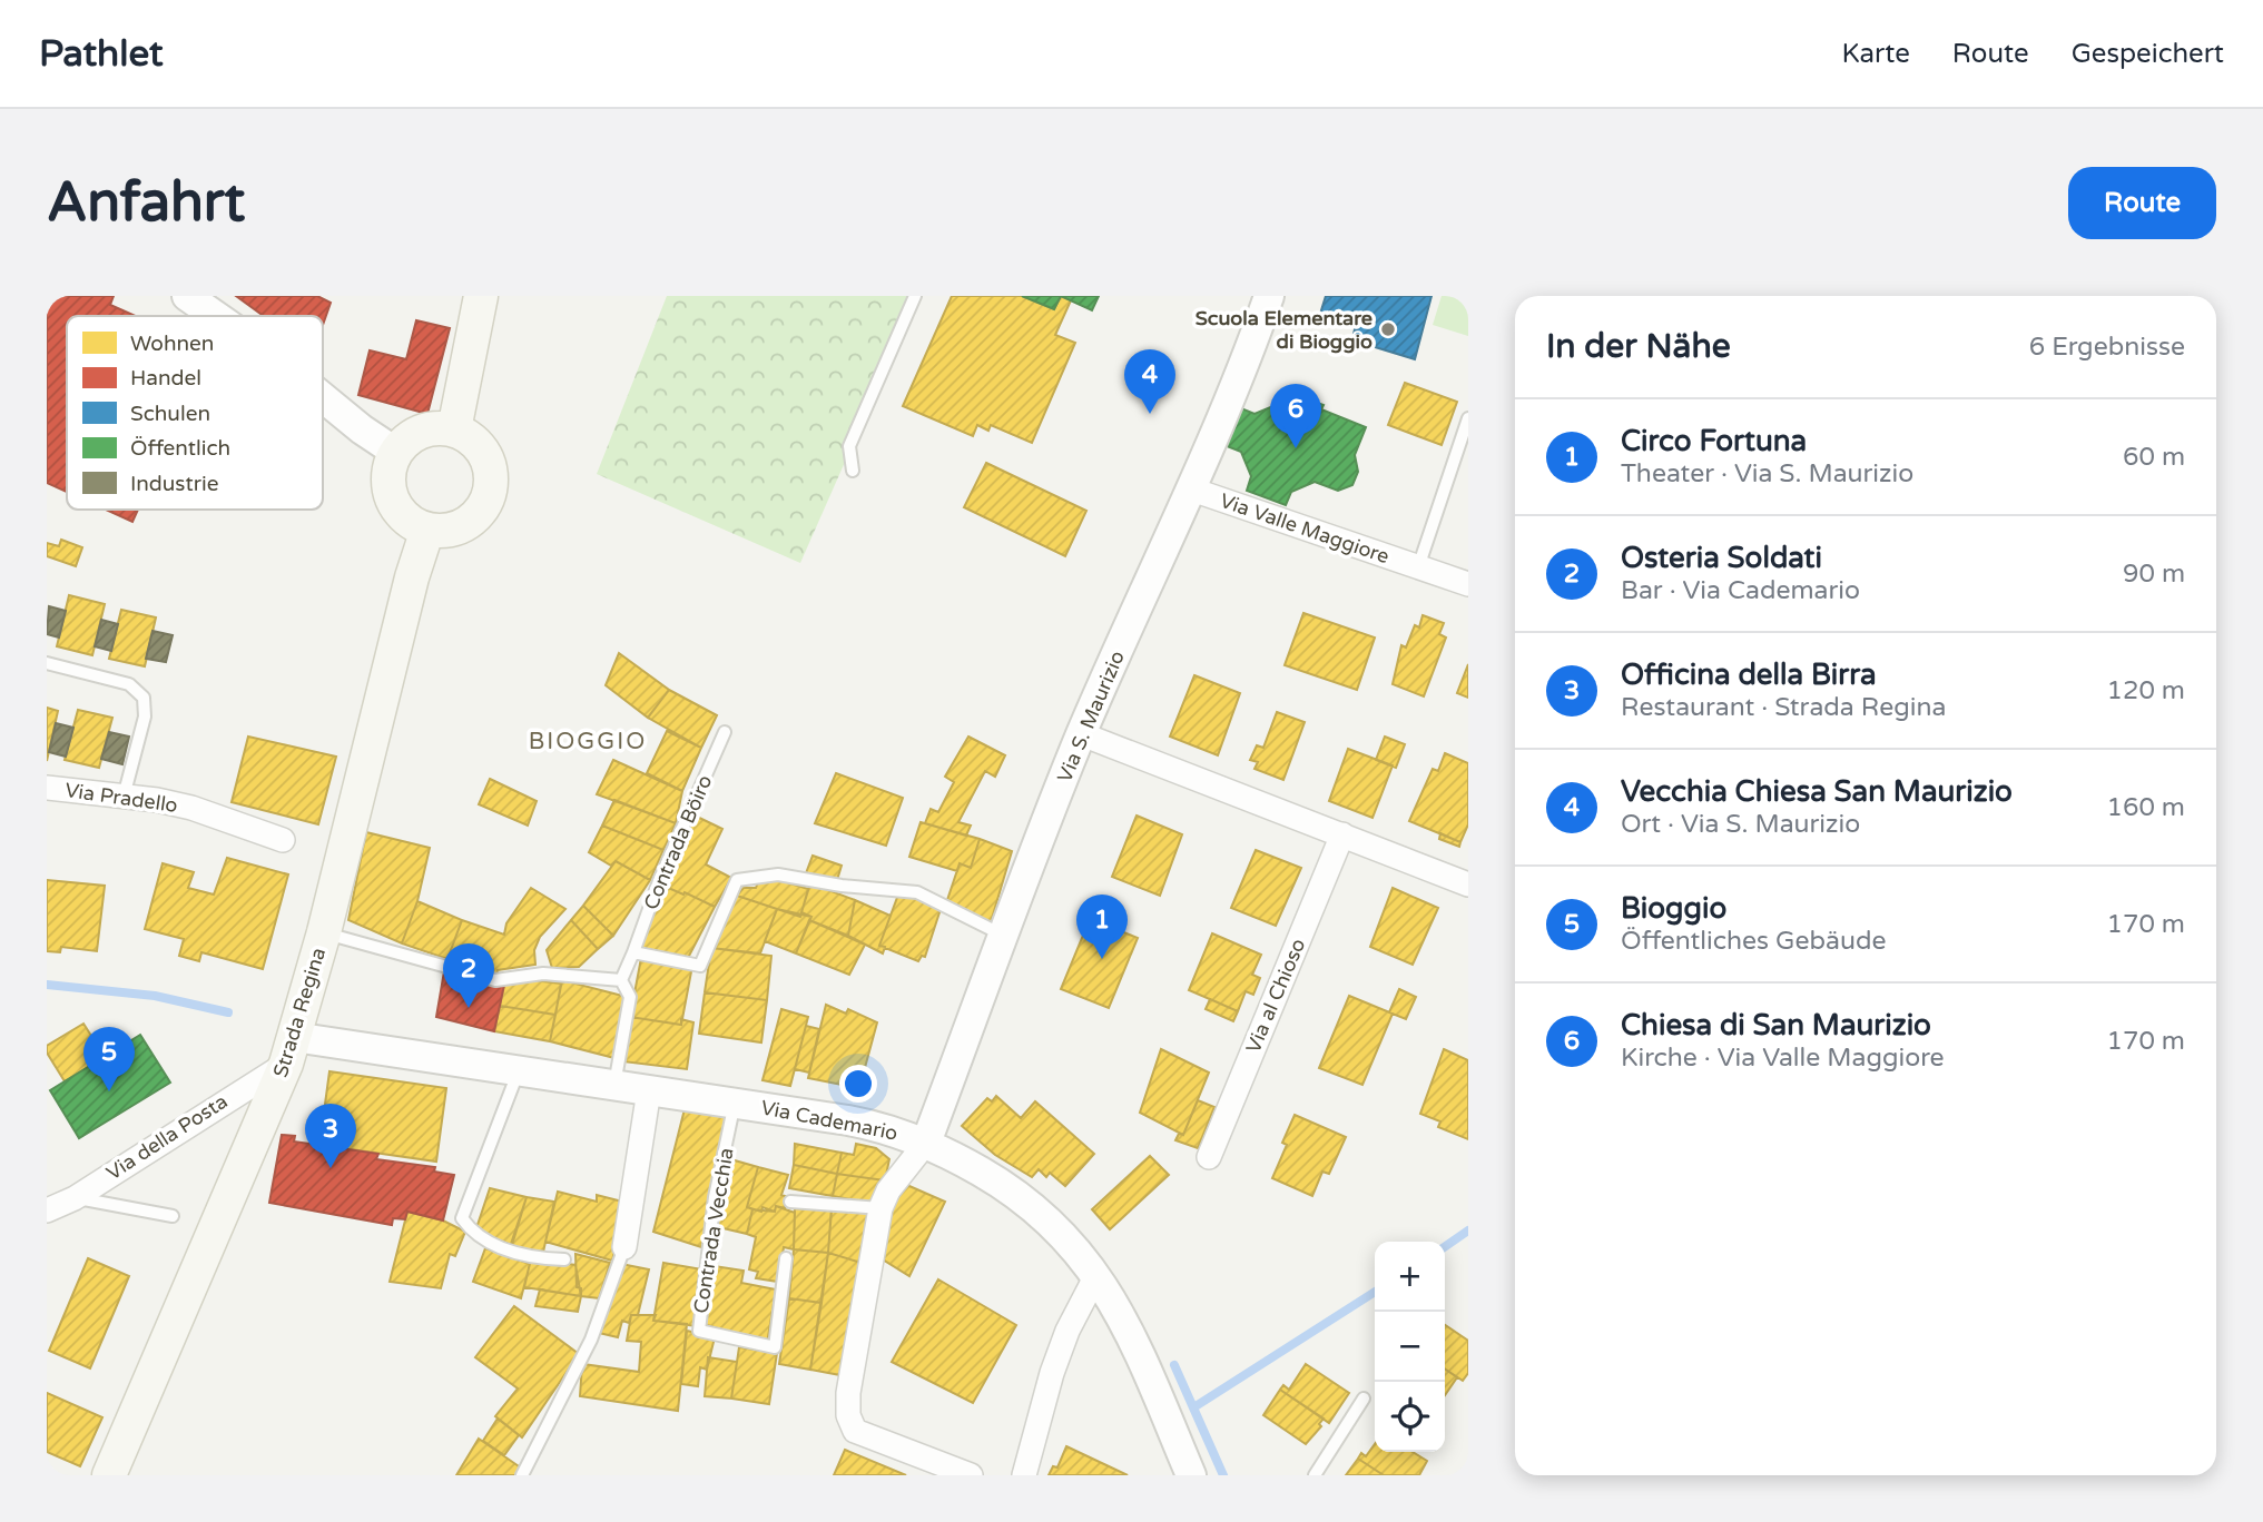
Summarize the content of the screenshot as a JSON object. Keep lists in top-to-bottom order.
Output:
{
  "streets": {
    "main road": ["Strada Regina"],
    "street": [
      "Via Valle Maggiore",
      "Via S. Maurizio",
      "Via Pradello",
      "Via al Chioso",
      "Via Cademario",
      "Via della Posta"
    ],
    "lane": ["Contrada Böiro", "Contrada Vecchia"]
  },
  "crossings": [
    ["Via Valle Maggiore", "Via S. Maurizio"],
    ["Via S. Maurizio", "Via Cademario"],
    ["Strada Regina", "Via Cademario"],
    ["Strada Regina", "Via della Posta"],
    ["Via Cademario", "Via della Posta"],
    ["Via Cademario", "Contrada Vecchia"]
  ],
  "districts": ["BIOGGIO"],
  "places": ["Scuola Elementare di Bioggio"],
  "legend": [
    "Wohnen",
    "Handel",
    "Schulen",
    "Öffentlich",
    "Industrie"
  ],
  "page": {
    "header": "Pathlet",
    "nav": ["Karte", "Route", "Gespeichert"],
    "buttons": "Route",
    "title": "Anfahrt",
    "heading": ["In der Nähe", "6 Ergebnisse"],
    "pins": [
      "4",
      "6",
      "1",
      "2",
      "5",
      "3"
    ],
    "list": [
      {
        "mark": "1",
        "name": "Circo Fortuna",
        "note": "Theater · Via S. Maurizio",
        "value": "60 m"
      },
      {
        "mark": "2",
        "name": "Osteria Soldati",
        "note": "Bar · Via Cademario",
        "value": "90 m"
      },
      {
        "mark": "3",
        "name": "Officina della Birra",
        "note": "Restaurant · Strada Regina",
        "value": "120 m"
      },
      {
        "mark": "4",
        "name": "Vecchia Chiesa San Maurizio",
        "note": "Ort · Via S. Maurizio",
        "value": "160 m"
      },
      {
        "mark": "5",
        "name": "Bioggio",
        "note": "Öffentliches Gebäude",
        "value": "170 m"
      },
      {
        "mark": "6",
        "name": "Chiesa di San Maurizio",
        "note": "Kirche · Via Valle Maggiore",
        "value": "170 m"
      }
    ],
    "map_buttons": ["+", "−"]
  }
}
